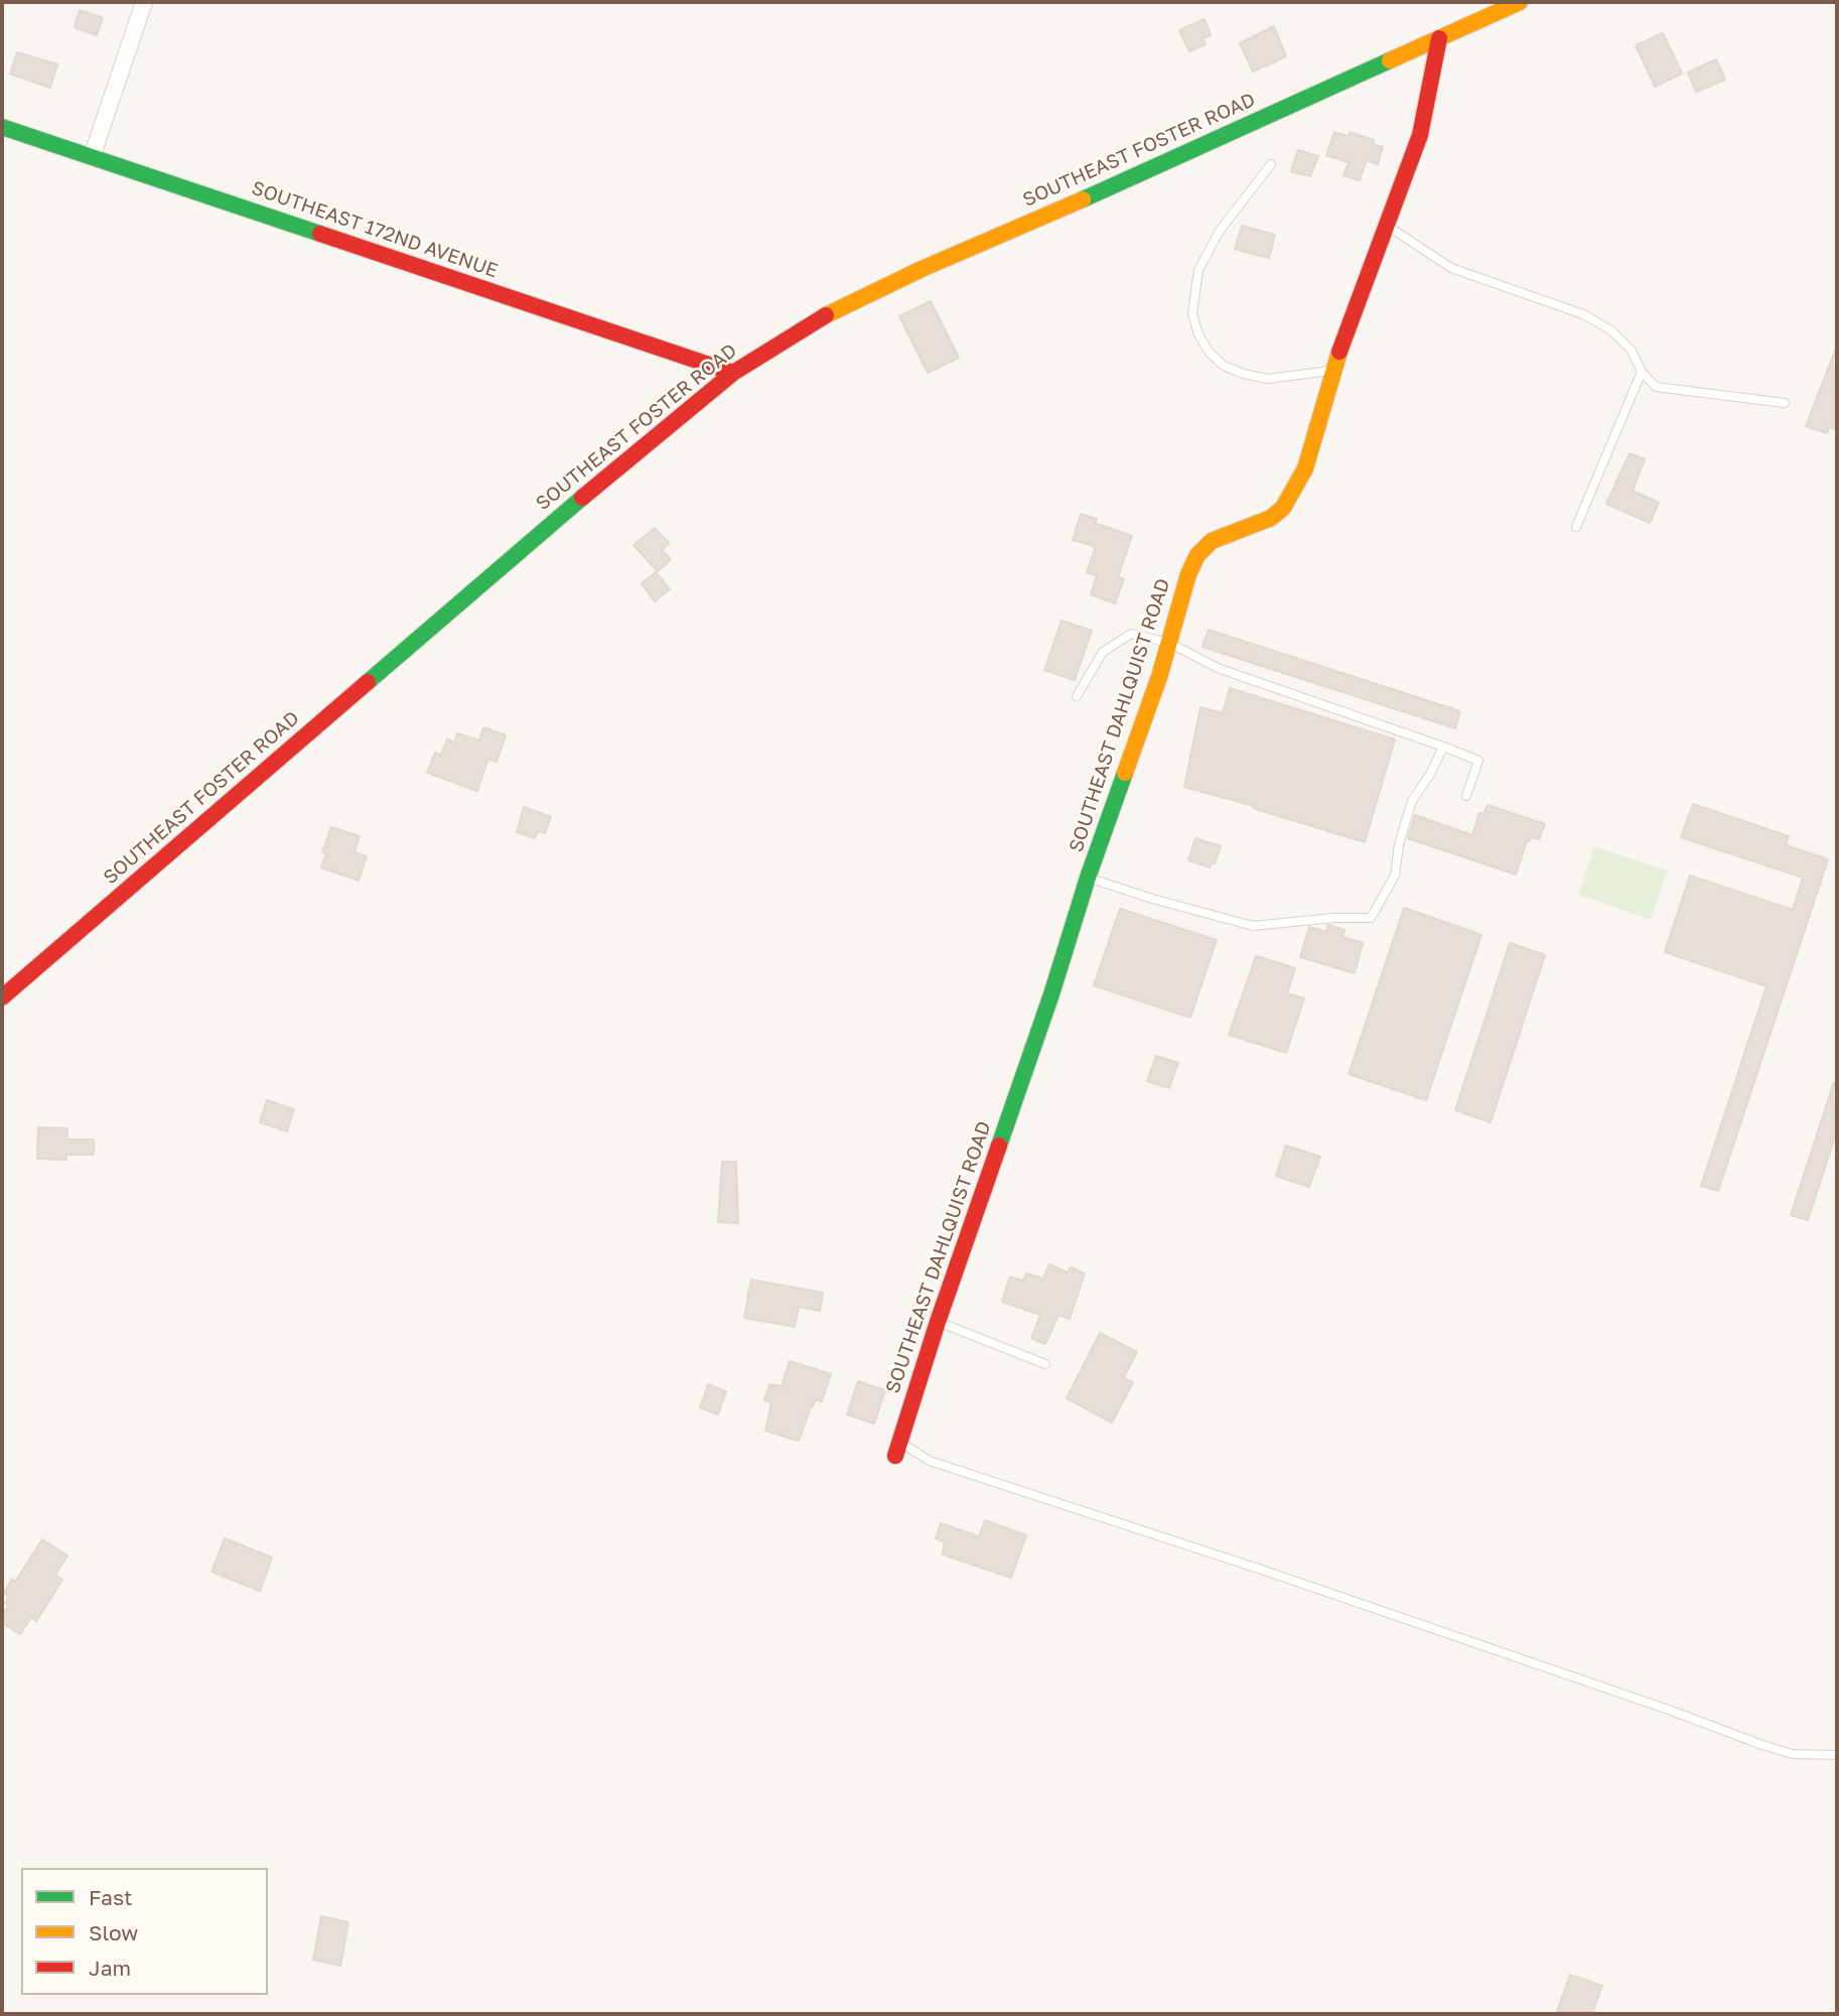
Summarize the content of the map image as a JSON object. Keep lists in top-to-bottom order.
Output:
{
  "streets": {
    "main road": ["SOUTHEAST FOSTER ROAD", "SOUTHEAST 172ND AVENUE", "SOUTHEAST DAHLQUIST ROAD"]
  },
  "crossings": [
    ["SOUTHEAST FOSTER ROAD", "SOUTHEAST 172ND AVENUE"],
    ["SOUTHEAST FOSTER ROAD", "SOUTHEAST DAHLQUIST ROAD"]
  ],
  "legend": ["Fast", "Slow", "Jam"]
}
